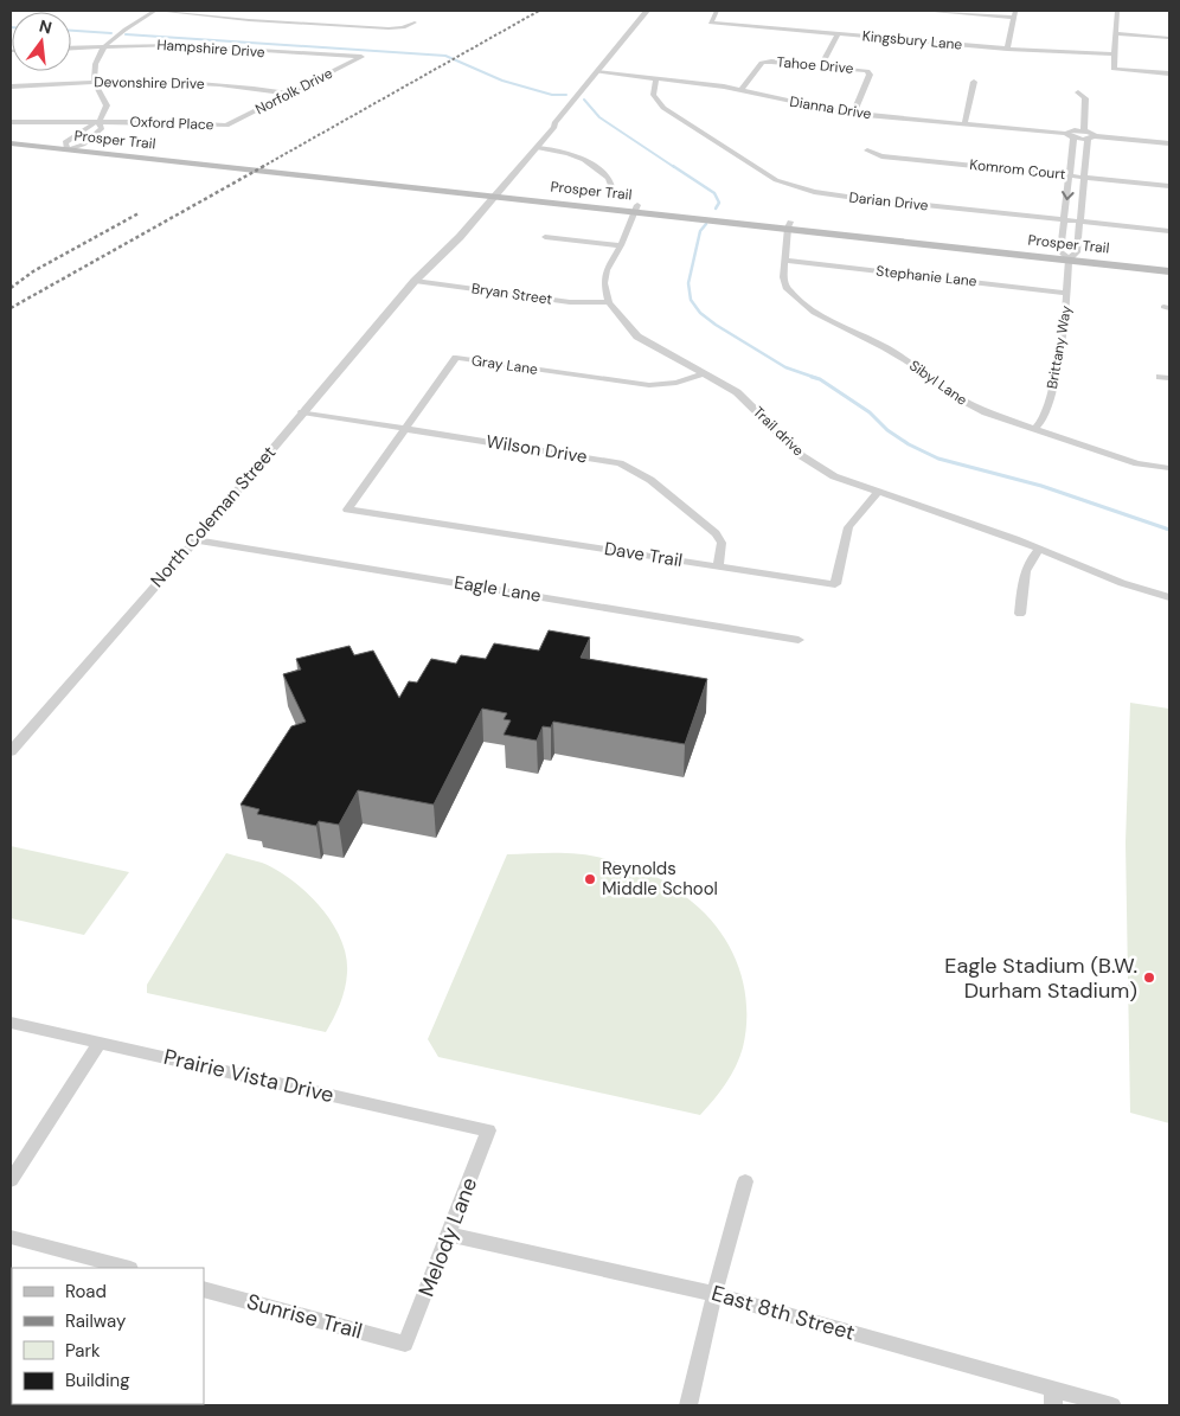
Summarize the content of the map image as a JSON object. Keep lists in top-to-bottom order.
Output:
{
  "streets": {
    "main road": ["Prosper Trail"],
    "street": [
      "Kingsbury Lane",
      "Hampshire Drive",
      "Tahoe Drive",
      "Devonshire Drive",
      "Norfolk Drive",
      "Dianna Drive",
      "Oxford Place",
      "Komrom Court",
      "Darian Drive",
      "Stephanie Lane",
      "Bryan Street",
      "Brittany Way",
      "Gray Lane",
      "Sibyl Lane",
      "Trail drive",
      "Wilson Drive",
      "North Coleman Street",
      "Dave Trail",
      "Eagle Lane",
      "Prairie Vista Drive",
      "Melody Lane",
      "East 8th Street",
      "Sunrise Trail"
    ]
  },
  "crossings": [
    ["Hampshire Drive", "Norfolk Drive"],
    ["Tahoe Drive", "Dianna Drive"],
    ["Devonshire Drive", "Norfolk Drive"],
    ["Norfolk Drive", "Oxford Place"],
    ["Dianna Drive", "Darian Drive"],
    ["Dianna Drive", "Brittany Way"],
    ["Dianna Drive", "North Coleman Street"],
    ["Prosper Trail", "Brittany Way"],
    ["Prosper Trail", "Sibyl Lane"],
    ["Prosper Trail", "North Coleman Street"],
    ["Komrom Court", "Brittany Way"],
    ["Darian Drive", "Brittany Way"],
    ["Stephanie Lane", "Brittany Way"],
    ["Stephanie Lane", "Sibyl Lane"],
    ["Bryan Street", "Trail drive"],
    ["Bryan Street", "North Coleman Street"],
    ["Brittany Way", "Sibyl Lane"],
    ["Gray Lane", "Trail drive"],
    ["Gray Lane", "Wilson Drive"],
    ["Gray Lane", "Dave Trail"],
    ["Trail drive", "Dave Trail"],
    ["Wilson Drive", "North Coleman Street"],
    ["Wilson Drive", "Dave Trail"],
    ["North Coleman Street", "Eagle Lane"],
    ["Prairie Vista Drive", "Melody Lane"],
    ["Melody Lane", "East 8th Street"],
    ["Melody Lane", "Sunrise Trail"]
  ],
  "places": ["Reynolds Middle School", "Eagle Stadium (B.W. Durham Stadium)"],
  "legend": [
    "Road",
    "Railway",
    "Park",
    "Building"
  ],
  "north": "top"
}
